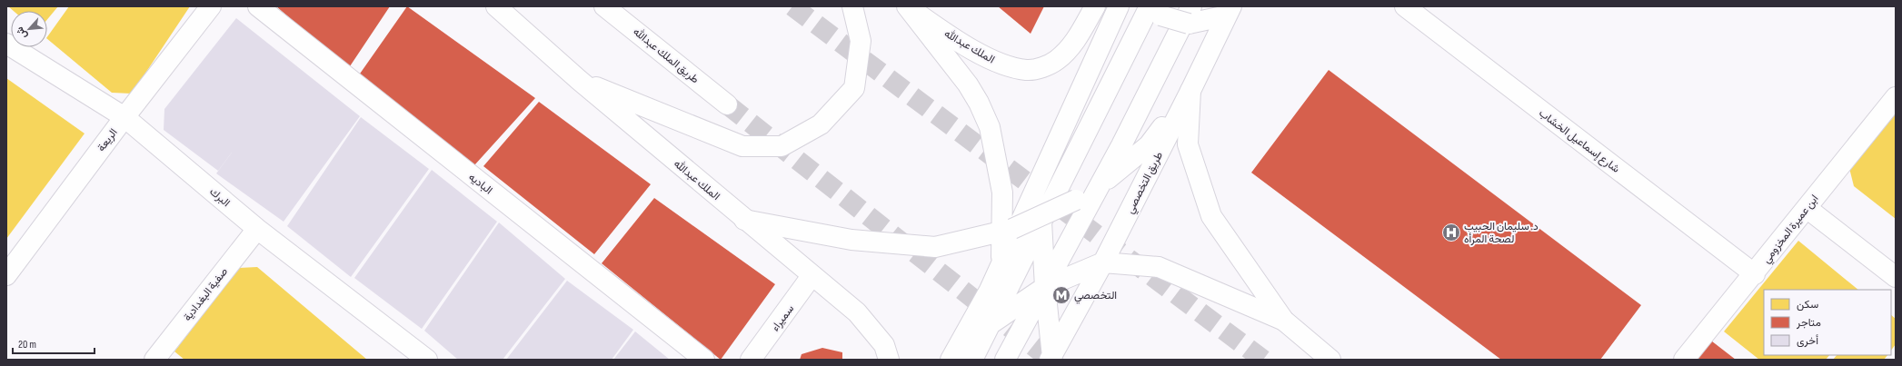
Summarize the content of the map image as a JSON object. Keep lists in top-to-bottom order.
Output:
{
  "streets": {
    "main road": [
      "الملك عبدالله",
      "طريق الملك عبدالله",
      "الريعة",
      "شارع إسماعيل الخشاب",
      "طريق التخصصي",
      "الباديه",
      "البرك",
      "ابن عميرة المخزومي",
      "صفية البغدادية",
      "سميراء"
    ]
  },
  "crossings": [
    ["الملك عبدالله", "سميراء"],
    ["الريعة", "البرك"],
    ["شارع إسماعيل الخشاب", "ابن عميرة المخزومي"],
    ["البرك", "صفية البغدادية"]
  ],
  "places": {
    "hospital": ["د. سليمان الحبيب لصحة المرأه"],
    "metro station": ["التخصصي"]
  },
  "legend": ["سكن", "متاجر", "أخرى"],
  "scale_bar": "20 m",
  "north": "bottom left"
}
